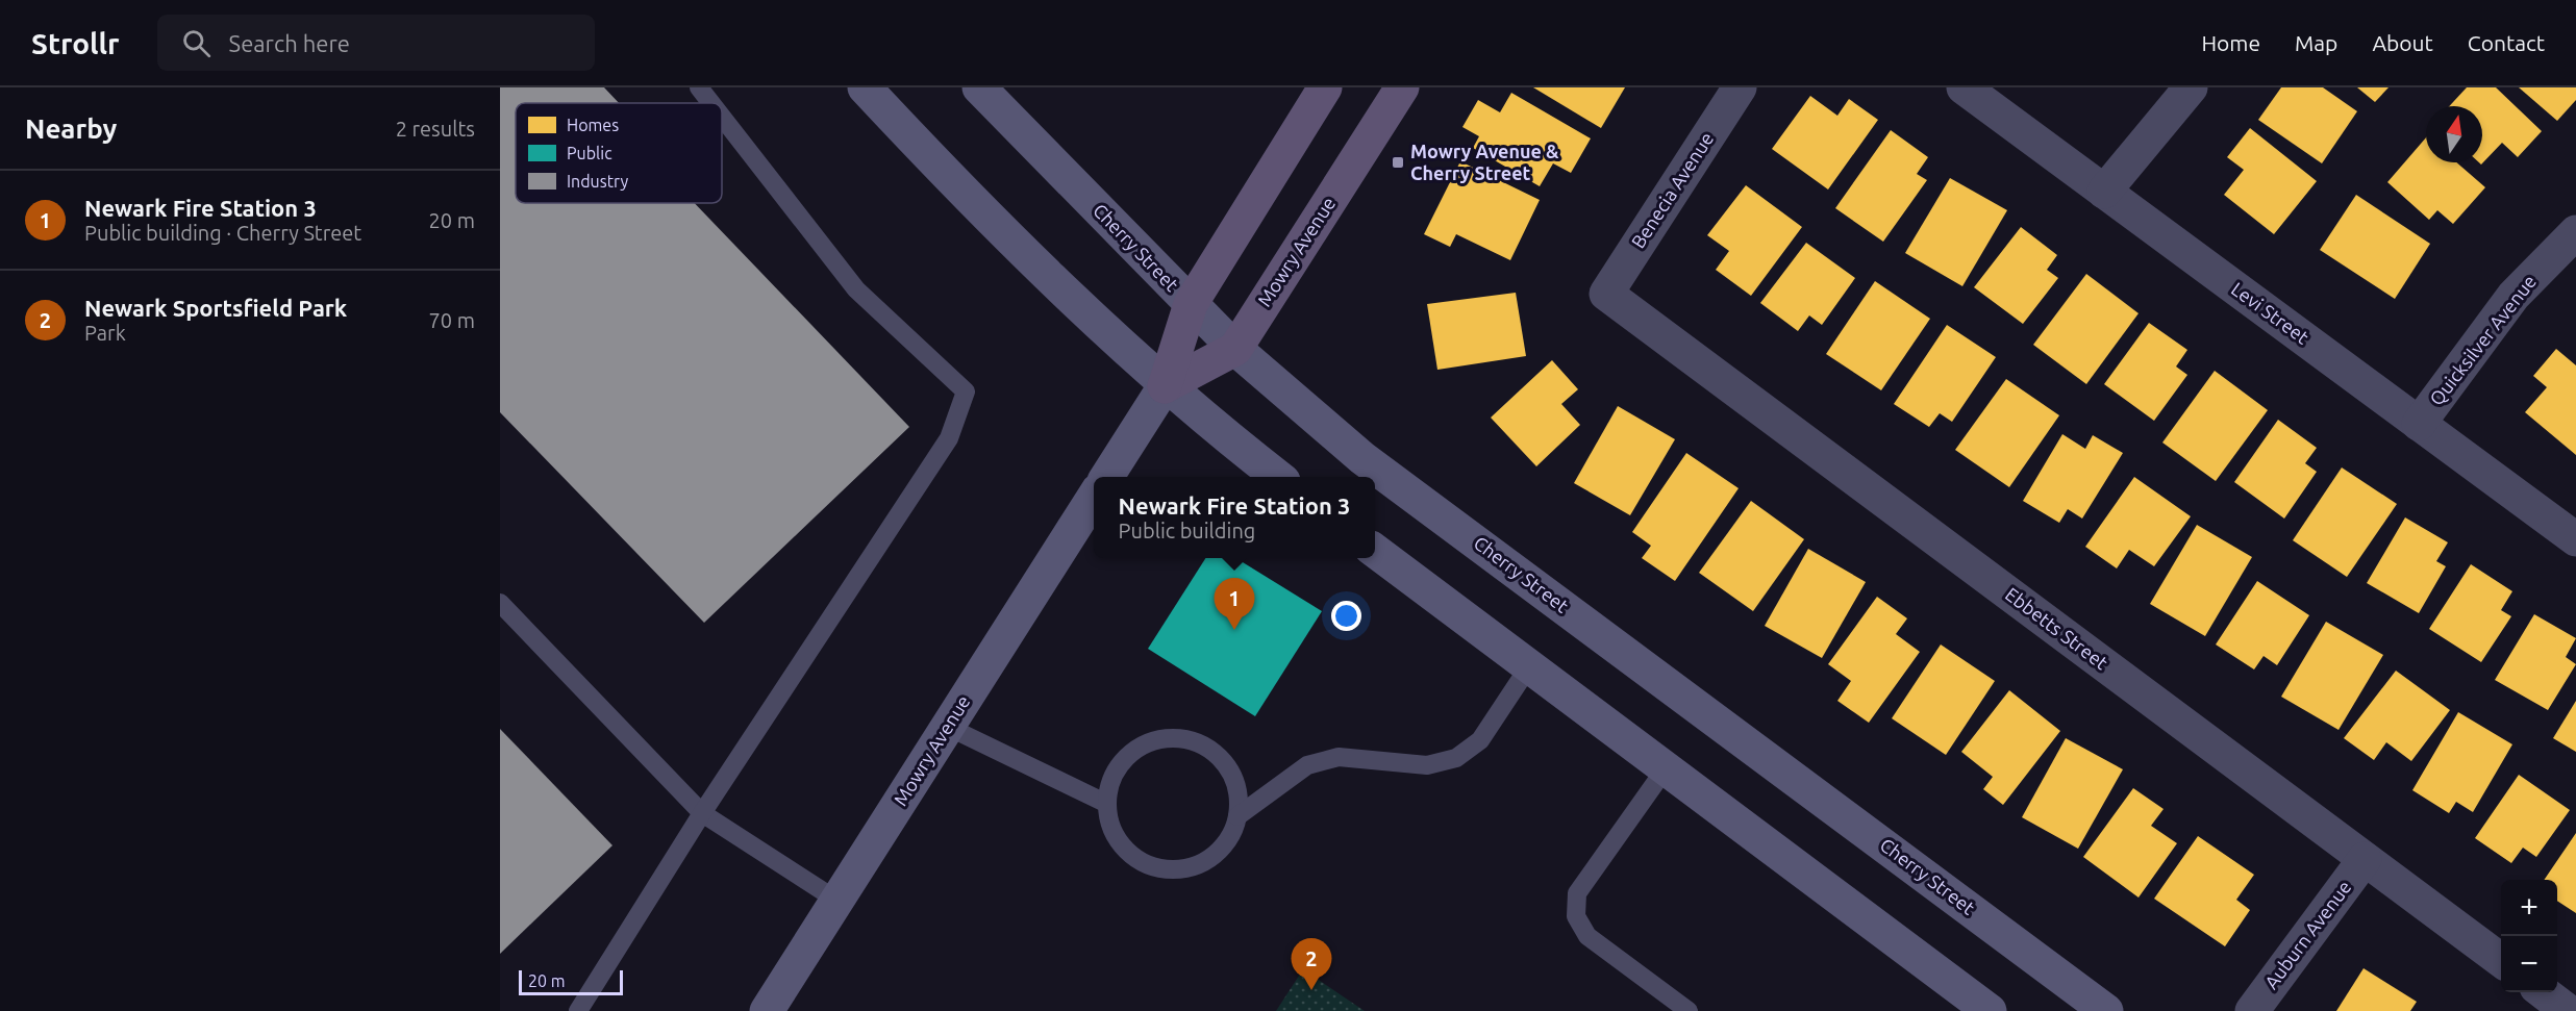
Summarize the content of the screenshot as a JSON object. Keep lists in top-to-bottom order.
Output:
{
  "streets": {
    "main road": ["Cherry Street", "Mowry Avenue"],
    "street": [
      "Benecia Avenue",
      "Levi Street",
      "Quicksilver Avenue",
      "Ebbetts Street",
      "Auburn Avenue"
    ]
  },
  "crossings": [
    ["Benecia Avenue", "Ebbetts Street"],
    ["Cherry Street", "Mowry Avenue"],
    ["Levi Street", "Quicksilver Avenue"],
    ["Ebbetts Street", "Auburn Avenue"]
  ],
  "places": {
    "transit": ["Mowry Avenue & Cherry Street"]
  },
  "legend": ["Homes", "Public", "Industry"],
  "scale_bar": "20 m",
  "north": "top",
  "page": {
    "header": "Strollr",
    "search": "Search here",
    "nav": [
      "Home",
      "Map",
      "About",
      "Contact"
    ],
    "heading": ["Nearby", "2 results"],
    "list": [
      {
        "mark": "1",
        "name": "Newark Fire Station 3",
        "note": "Public building · Cherry Street",
        "value": "20 m"
      },
      {
        "mark": "2",
        "name": "Newark Sportsfield Park",
        "note": "Park",
        "value": "70 m"
      }
    ],
    "popup": ["Newark Fire Station 3", "Public building"],
    "pins": ["1", "2"],
    "map_buttons": ["+", "−"],
    "scale": "20 m"
  }
}
